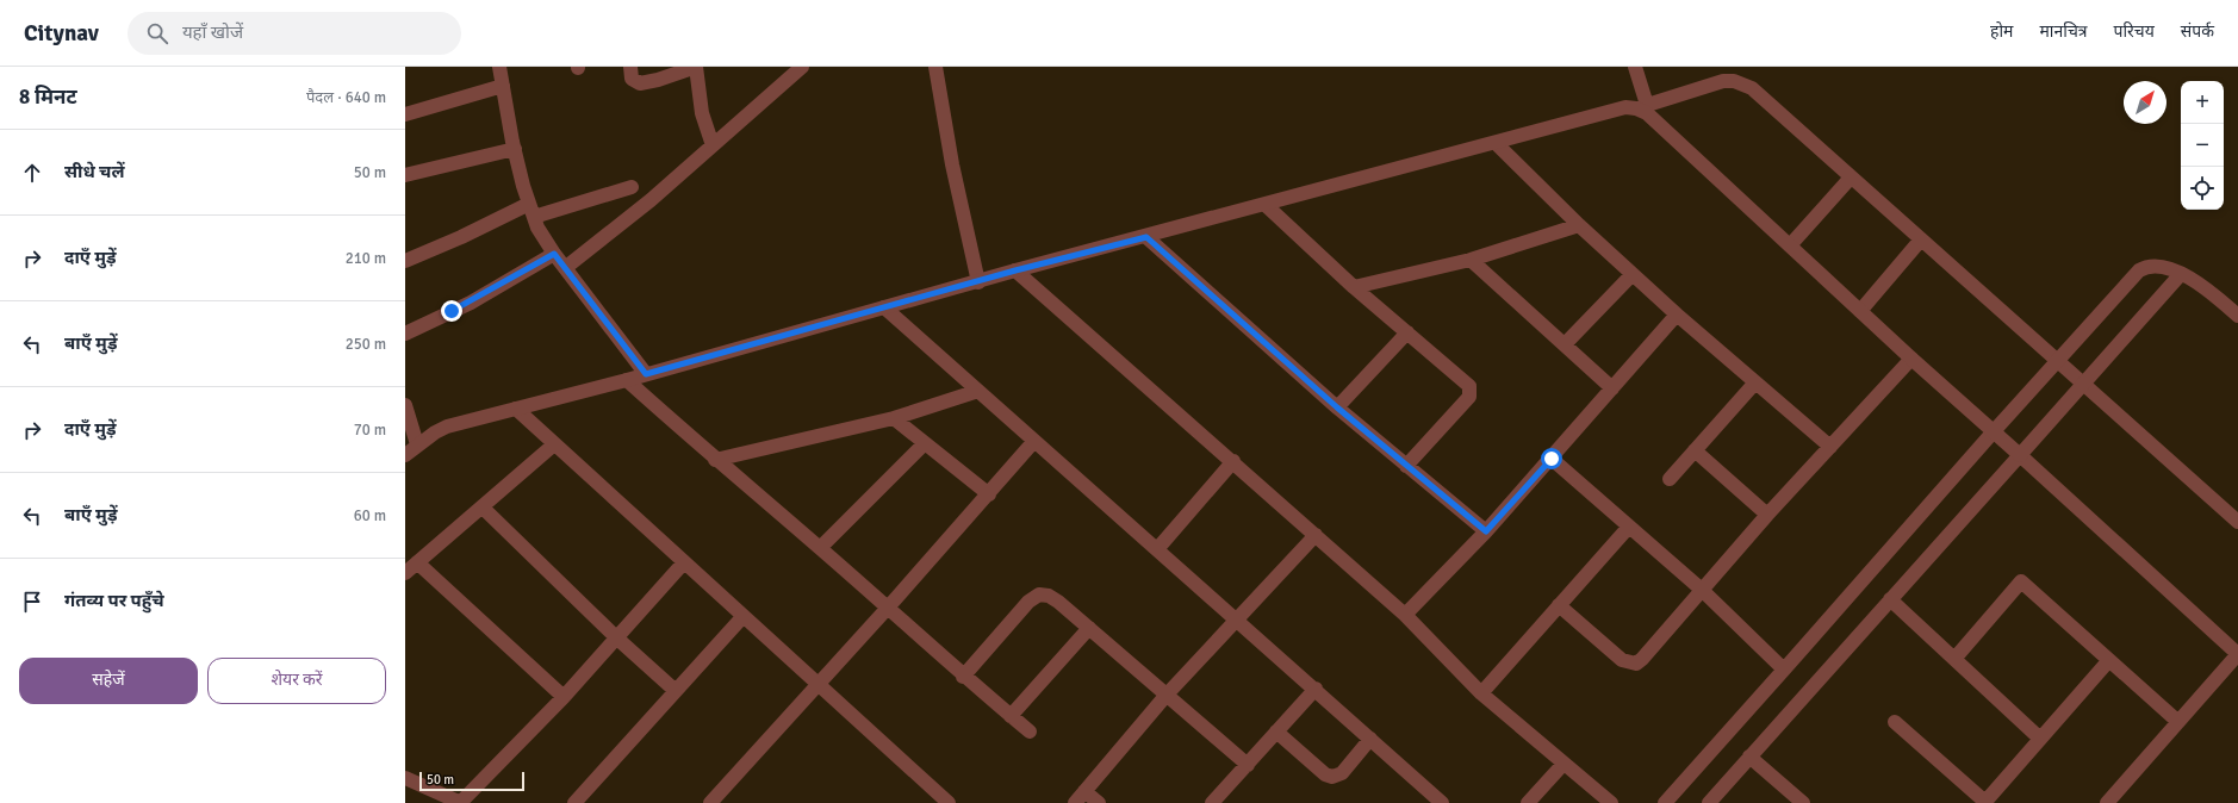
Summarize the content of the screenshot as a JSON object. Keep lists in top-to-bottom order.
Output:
{
  "scale_bar": "50 m",
  "north": "top right",
  "page": {
    "header": "Citynav",
    "search": "यहाँ खोजें",
    "nav": [
      "होम",
      "मानचित्र",
      "परिचय",
      "संपर्क"
    ],
    "heading": ["8 मिनट", "पैदल · 640 m"],
    "map_buttons": ["+", "−"],
    "list": [
      ["सीधे चलें", "50 m"],
      ["दाएँ मुड़ें", "210 m"],
      ["बाएँ मुड़ें", "250 m"],
      ["दाएँ मुड़ें", "70 m"],
      ["बाएँ मुड़ें", "60 m"],
      "गंतव्य पर पहुँचे"
    ],
    "buttons": ["सहेजें", "शेयर करें"],
    "scale": "50 m"
  }
}
